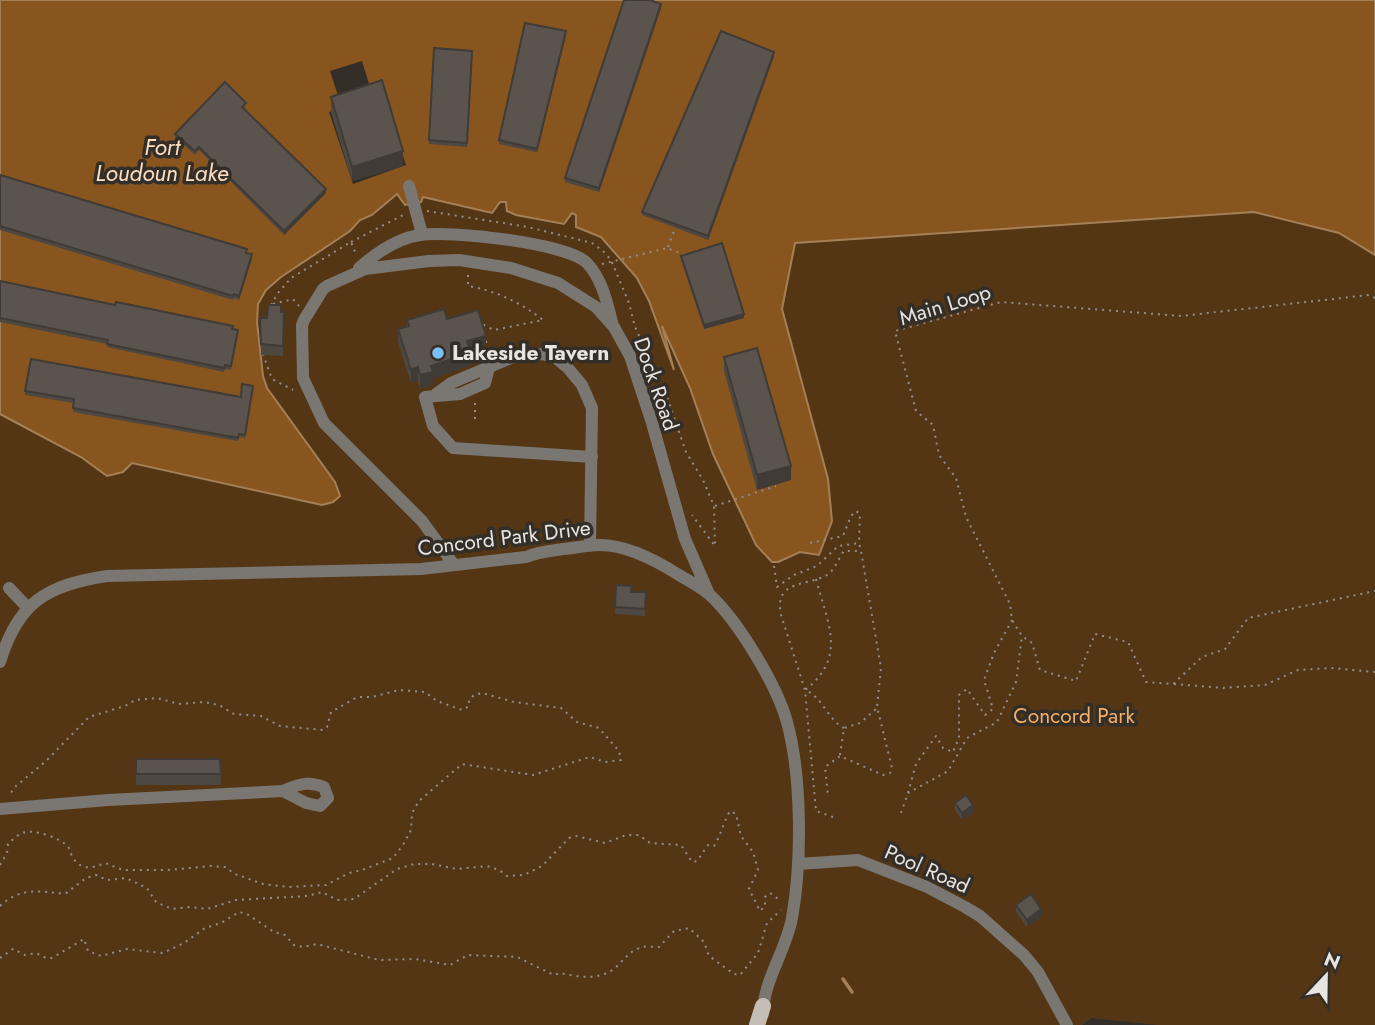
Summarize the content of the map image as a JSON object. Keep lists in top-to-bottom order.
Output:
{
  "streets": {
    "street": ["Dock Road", "Concord Park Drive", "Pool Road"],
    "path": ["Main Loop"]
  },
  "crossings": [
    ["Dock Road", "Concord Park Drive"],
    ["Concord Park Drive", "Pool Road"]
  ],
  "water": ["Fort Loudoun Lake"],
  "parks": ["Concord Park"],
  "places": ["Lakeside Tavern"],
  "north": "top"
}
